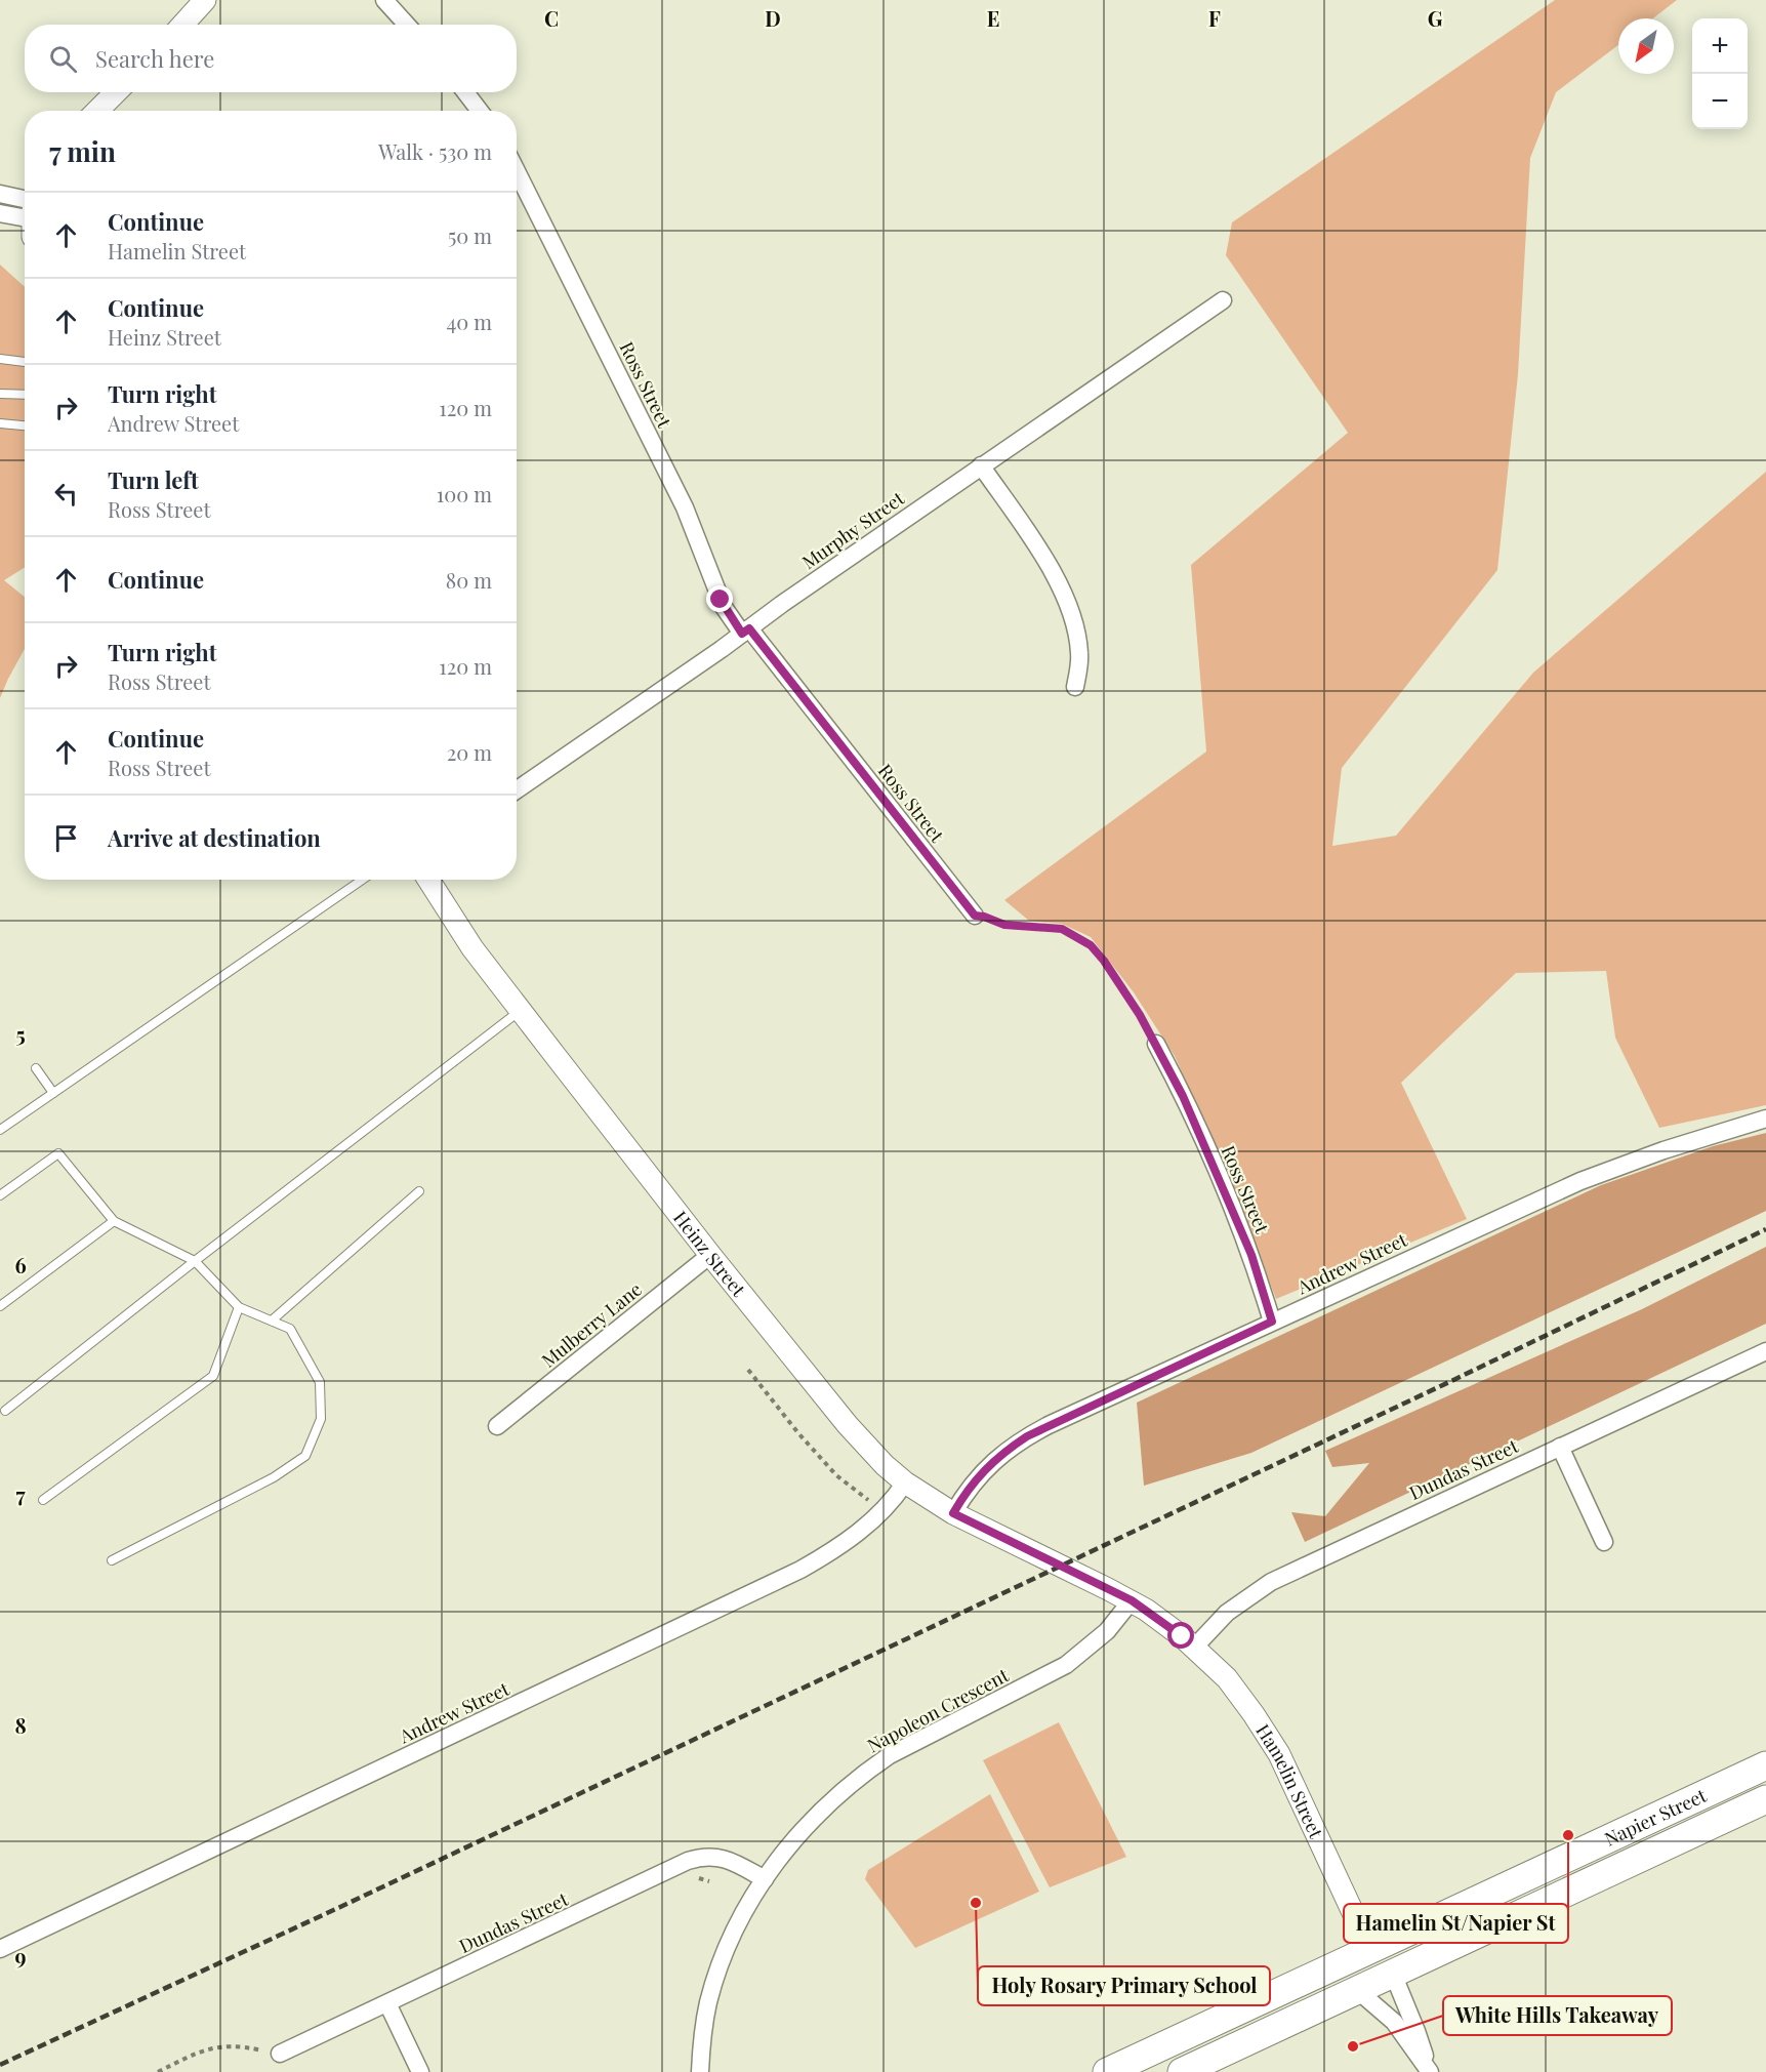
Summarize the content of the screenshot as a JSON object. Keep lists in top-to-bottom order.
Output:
{
  "streets": {
    "highway": ["Hamelin Street", "Napier Street"],
    "street": [
      "Ross Street",
      "Murphy Street",
      "Heinz Street",
      "Andrew Street",
      "Mulberry Lane",
      "Dundas Street",
      "Napoleon Crescent"
    ]
  },
  "crossings": [
    ["Ross Street", "Murphy Street"],
    ["Ross Street", "Andrew Street"],
    ["Heinz Street", "Andrew Street"],
    ["Heinz Street", "Mulberry Lane"],
    ["Heinz Street", "Hamelin Street"],
    ["Dundas Street", "Napoleon Crescent"],
    ["Dundas Street", "Hamelin Street"],
    ["Napoleon Crescent", "Hamelin Street"],
    ["Hamelin Street", "Napier Street"]
  ],
  "places": ["Hamelin St/Napier St", "Holy Rosary Primary School", "White Hills Takeaway"],
  "north": "bottom left",
  "page": {
    "map_buttons": ["+", "−"],
    "search": "Search here",
    "heading": ["7 min", "Walk · 530 m"],
    "list": [
      ["Continue", "Hamelin Street", "50 m"],
      ["Continue", "Heinz Street", "40 m"],
      ["Turn right", "Andrew Street", "120 m"],
      ["Turn left", "Ross Street", "100 m"],
      ["Continue", "80 m"],
      ["Turn right", "Ross Street", "120 m"],
      ["Continue", "Ross Street", "20 m"],
      "Arrive at destination"
    ]
  },
  "grid": {
    "columns": [
      "C",
      "D",
      "E",
      "F",
      "G"
    ],
    "rows": [
      "5",
      "6",
      "7",
      "8",
      "9"
    ]
  }
}
